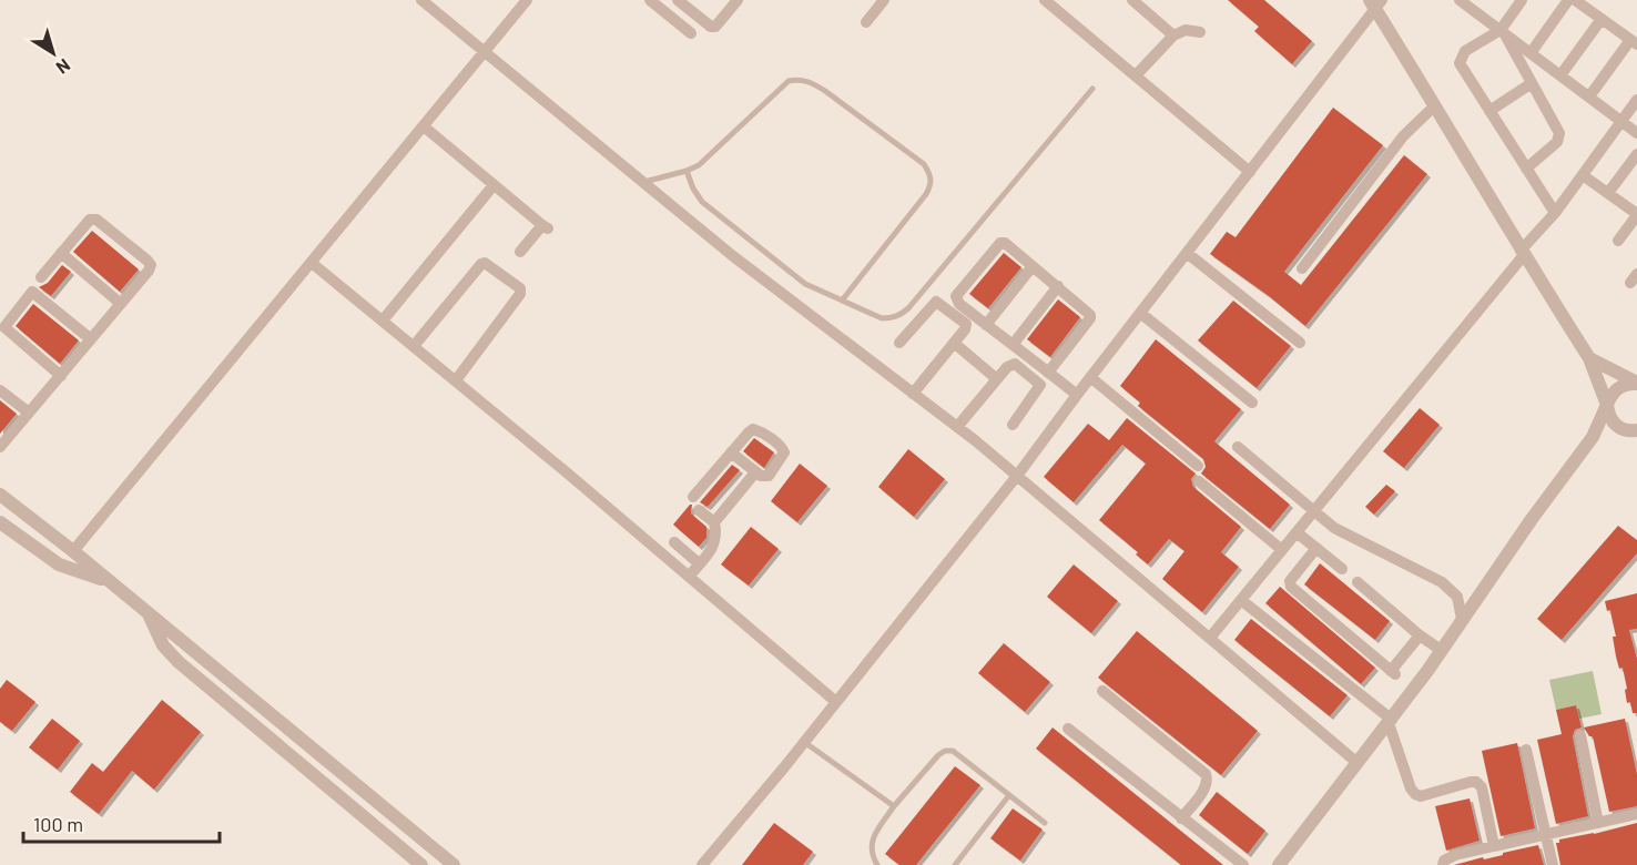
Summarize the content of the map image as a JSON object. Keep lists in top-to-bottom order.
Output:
{
  "scale_bar": "100 m",
  "north": "bottom right"
}
